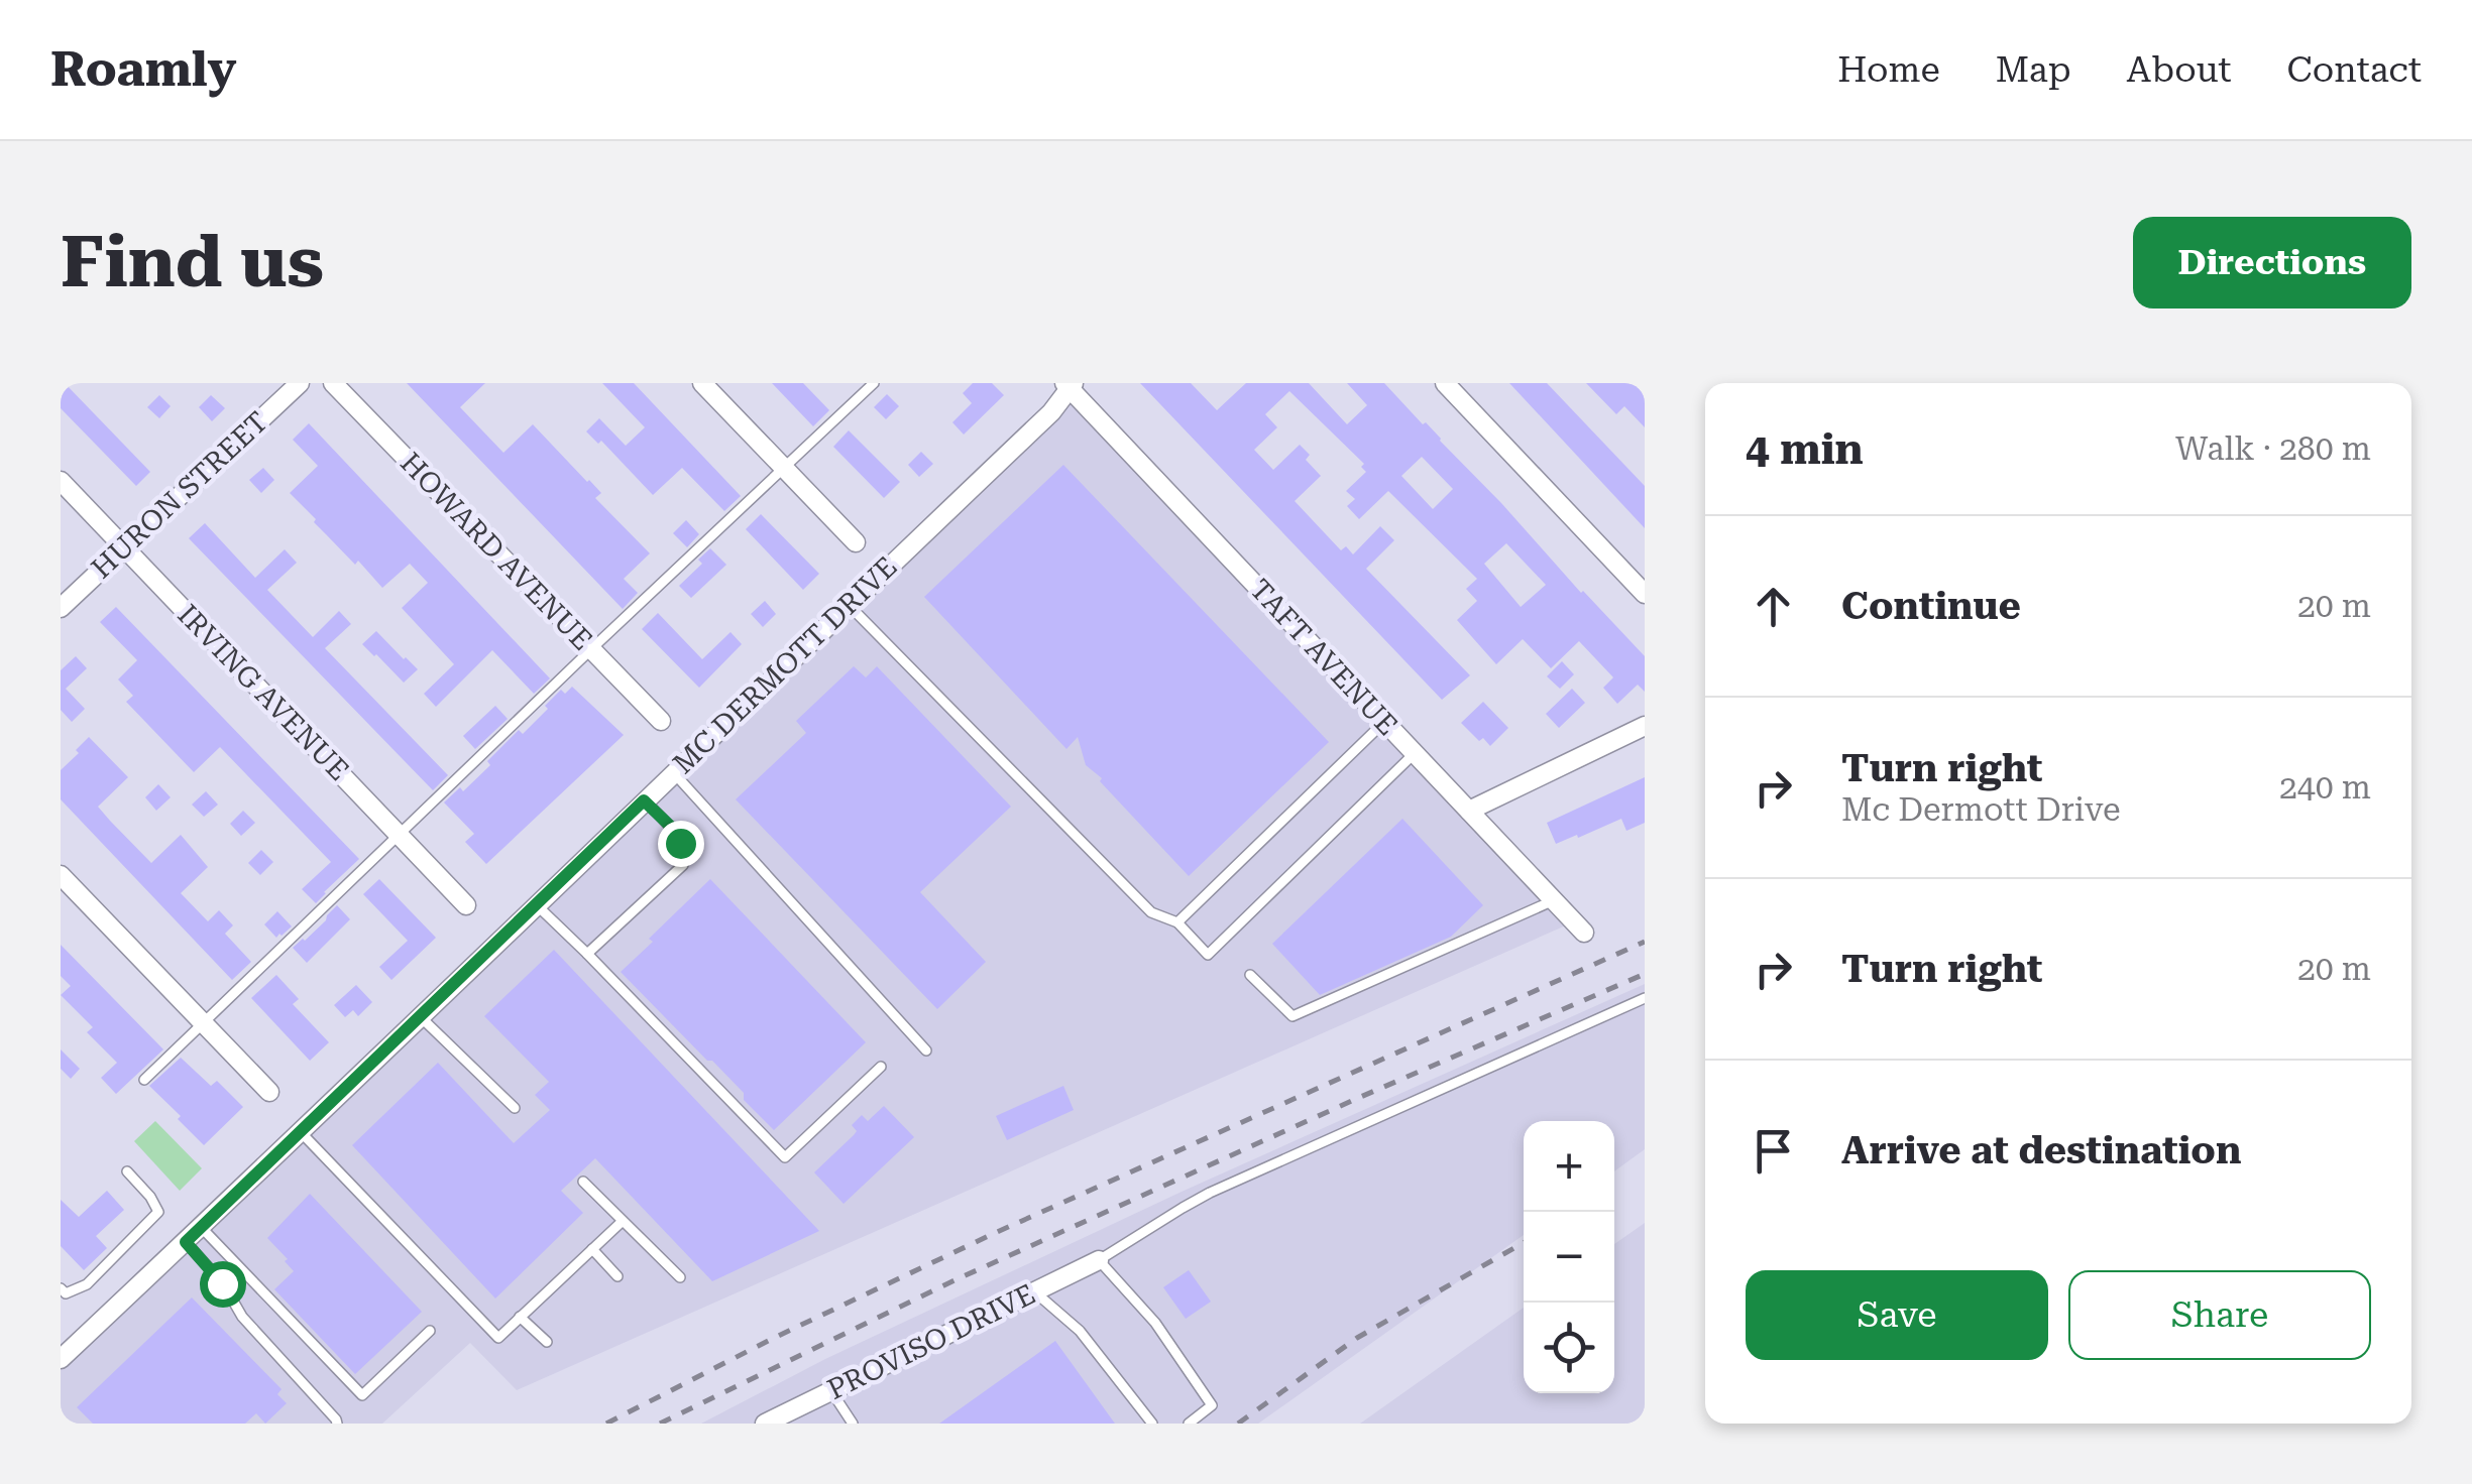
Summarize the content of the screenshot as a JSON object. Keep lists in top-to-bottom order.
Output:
{
  "streets": {
    "street": [
      "HURON STREET",
      "HOWARD AVENUE",
      "TAFT AVENUE",
      "MC DERMOTT DRIVE",
      "IRVING AVENUE",
      "PROVISO DRIVE"
    ]
  },
  "crossings": [
    ["HURON STREET", "IRVING AVENUE"],
    ["TAFT AVENUE", "MC DERMOTT DRIVE"]
  ],
  "page": {
    "header": "Roamly",
    "nav": [
      "Home",
      "Map",
      "About",
      "Contact"
    ],
    "buttons": [
      "Directions",
      ["Save", "Share"]
    ],
    "title": "Find us",
    "heading": ["4 min", "Walk · 280 m"],
    "list": [
      ["Continue", "20 m"],
      ["Turn right", "Mc Dermott Drive", "240 m"],
      ["Turn right", "20 m"],
      "Arrive at destination"
    ],
    "map_buttons": ["+", "−"]
  }
}
